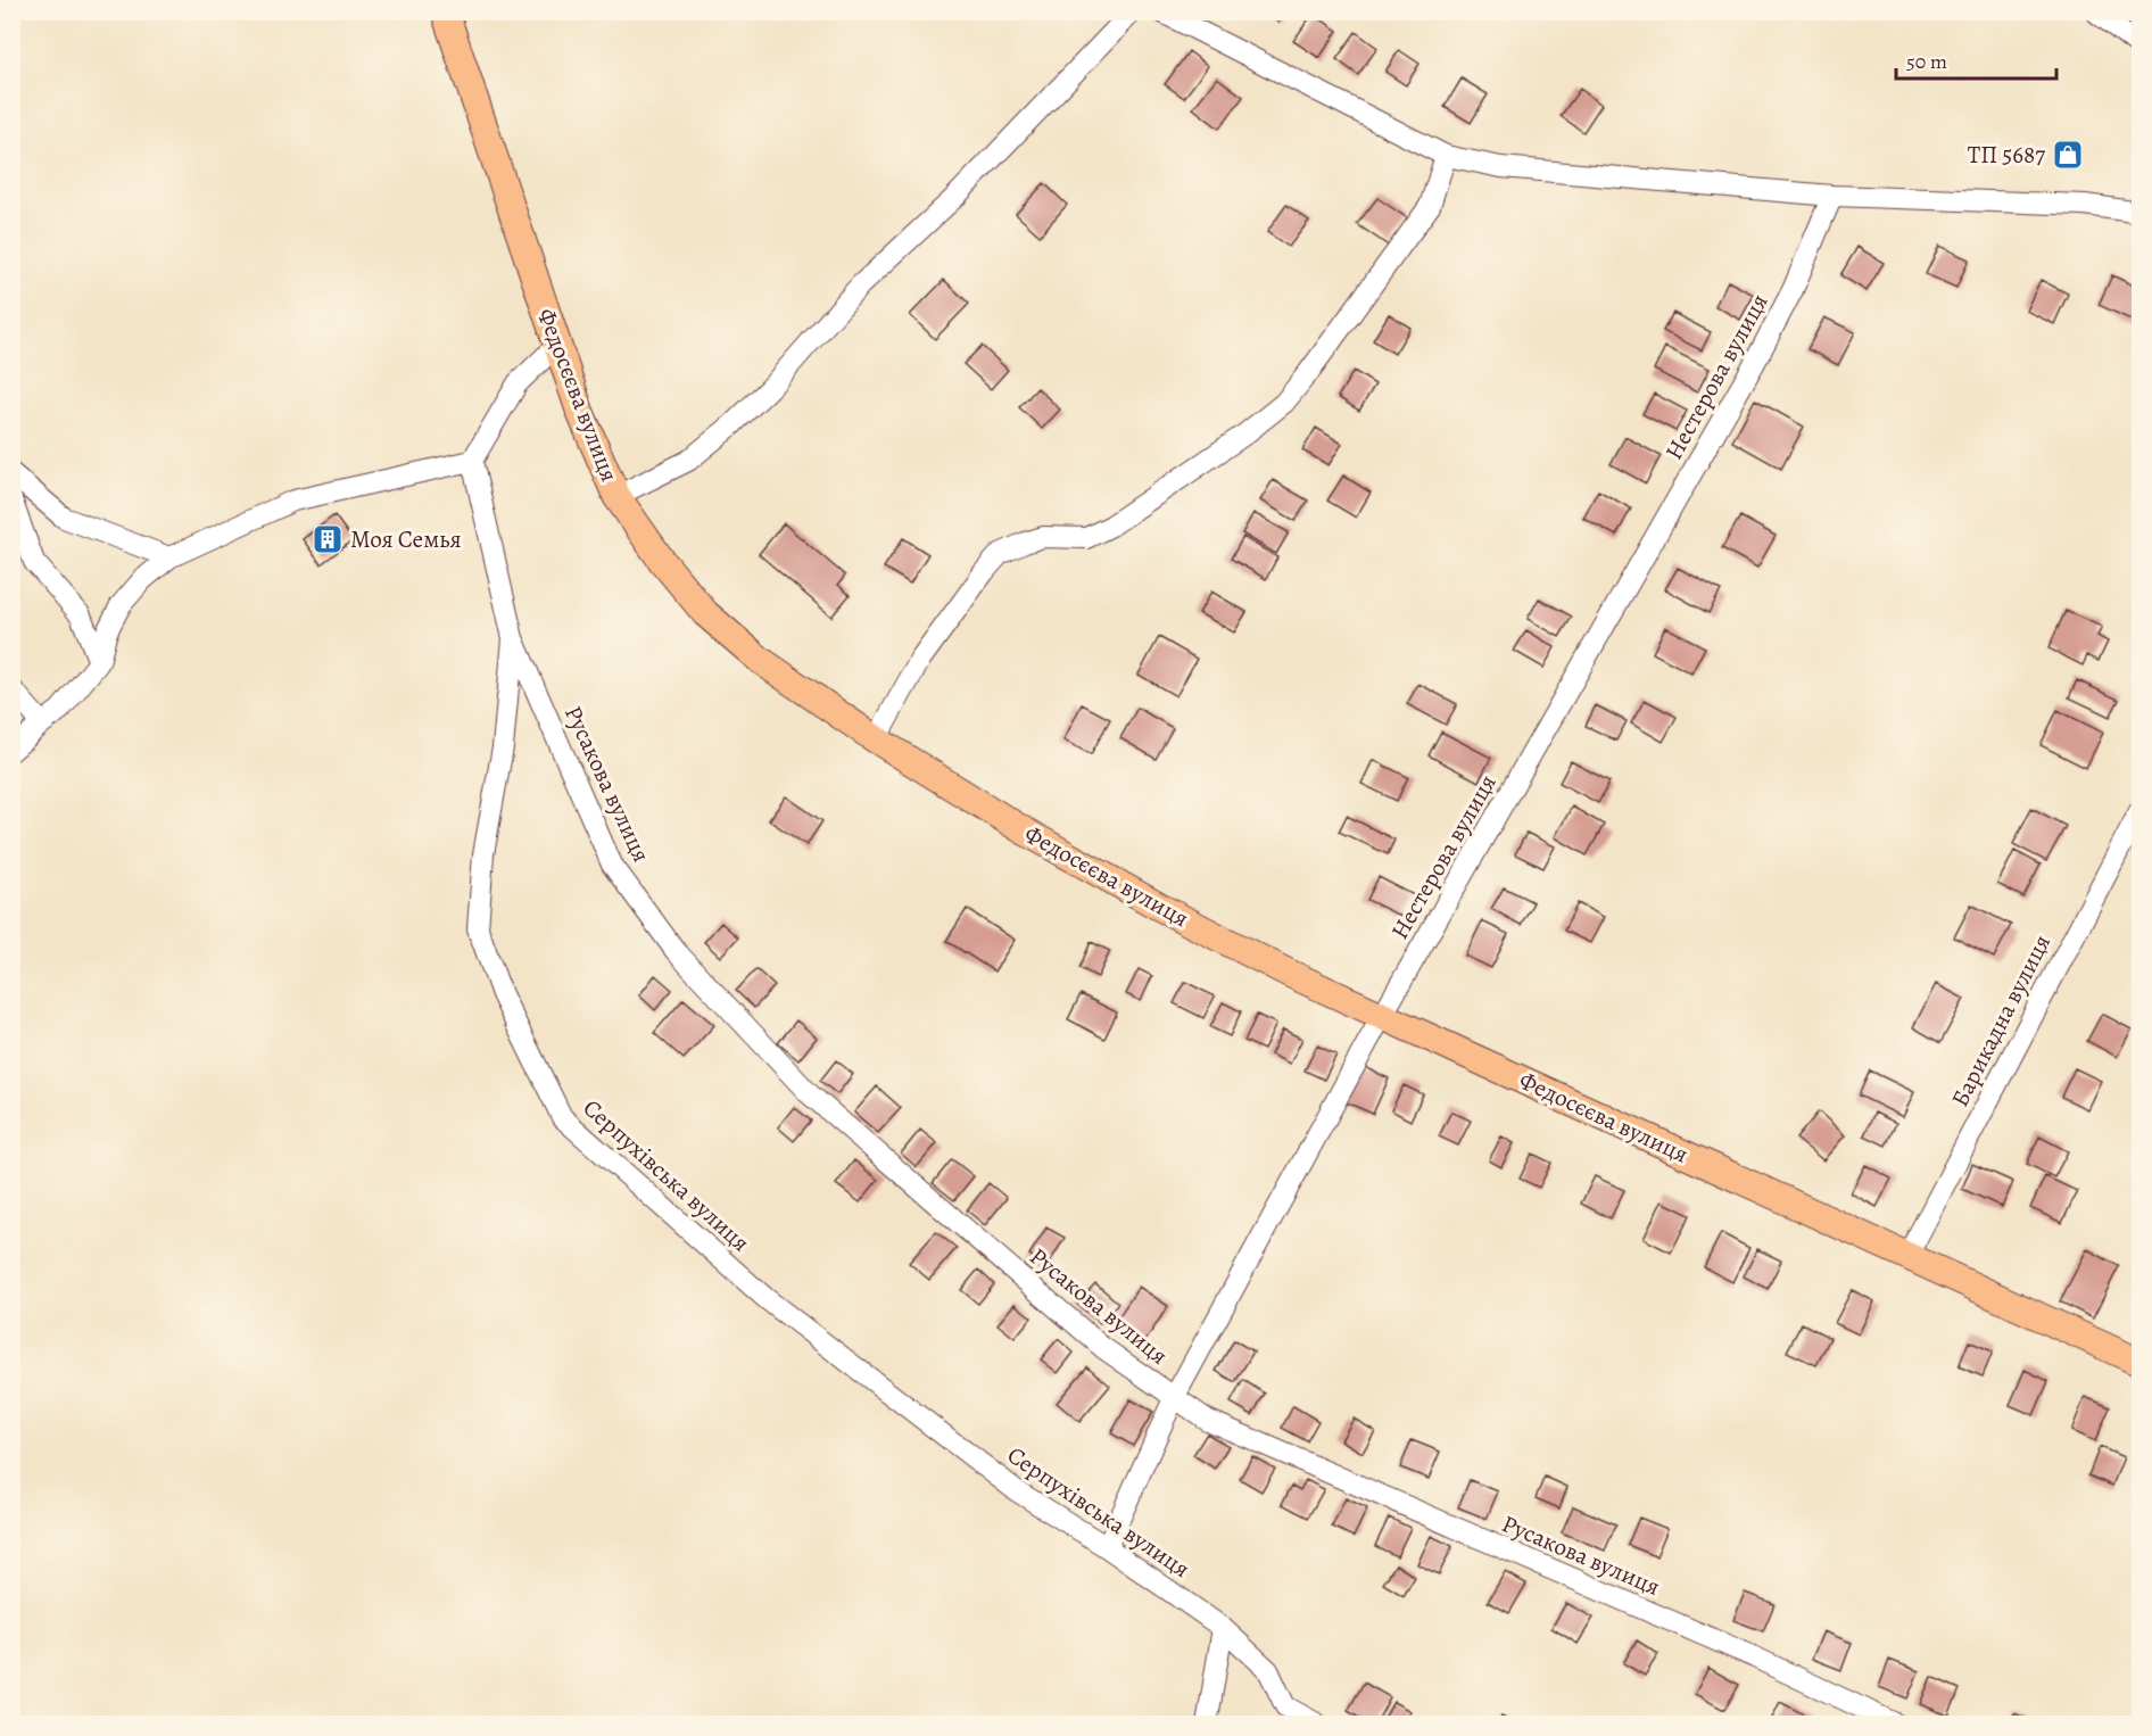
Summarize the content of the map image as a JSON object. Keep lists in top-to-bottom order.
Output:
{
  "streets": {
    "main road": ["Федосєєва вулиця"],
    "street": [
      "Нестерова вулиця",
      "Русакова вулиця",
      "Барикадна вулиця",
      "Серпухівська вулиця"
    ]
  },
  "crossings": [
    ["Нестерова вулиця", "Федосєєва вулиця"],
    ["Нестерова вулиця", "Русакова вулиця"],
    ["Нестерова вулиця", "Серпухівська вулиця"],
    ["Федосєєва вулиця", "Барикадна вулиця"],
    ["Русакова вулиця", "Серпухівська вулиця"]
  ],
  "places": {
    "shop": ["ТП 5687"],
    "building": ["Моя Семья"]
  },
  "scale_bar": "50 m"
}
